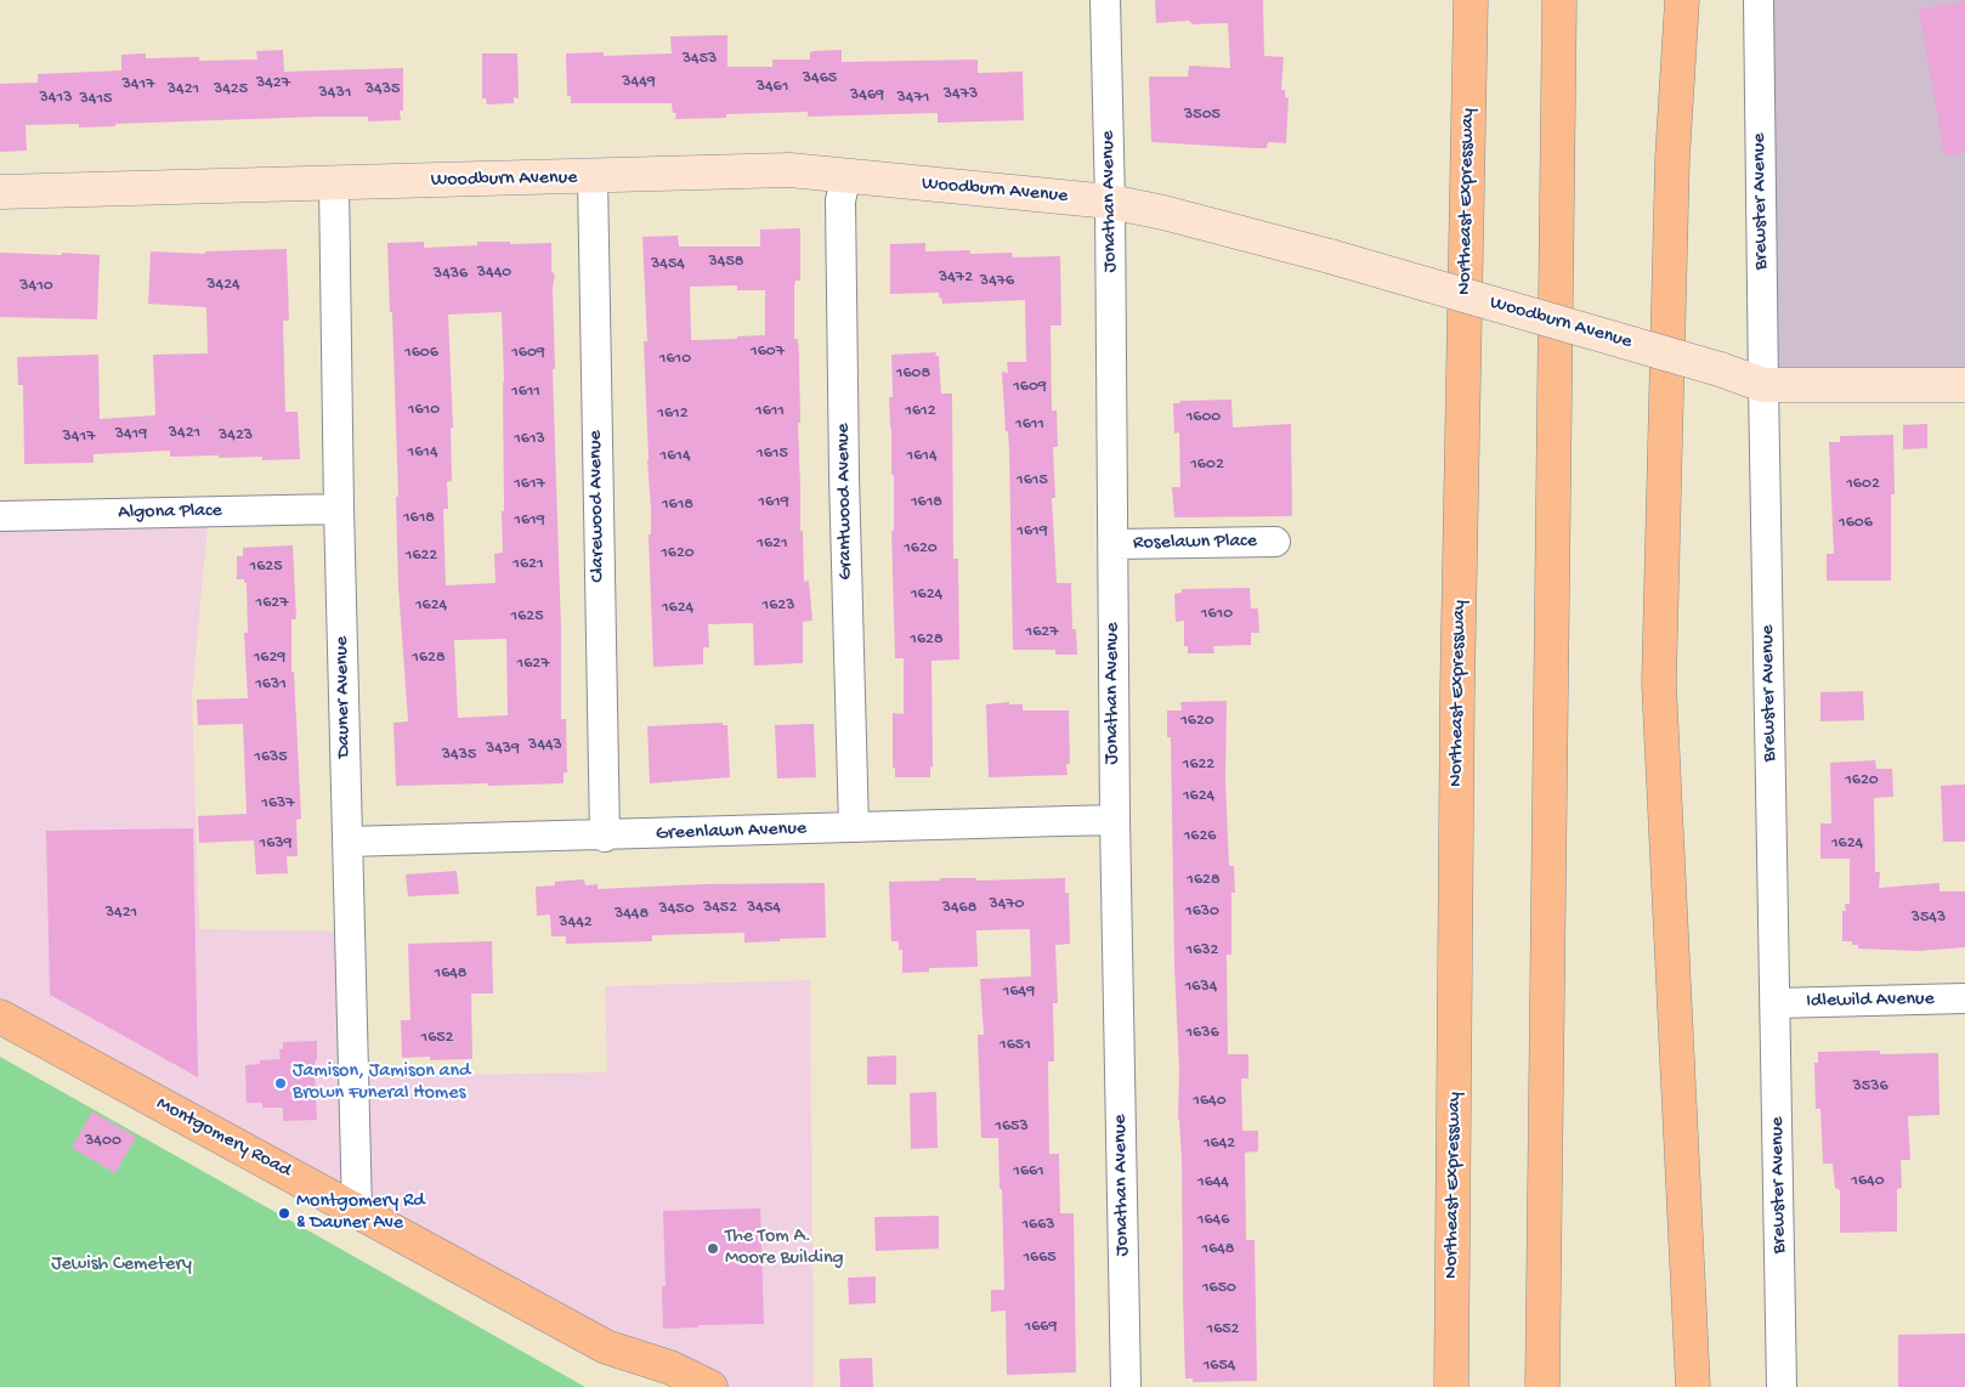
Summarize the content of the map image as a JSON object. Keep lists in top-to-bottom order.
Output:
{
  "streets": {
    "main road": ["Northeast Expressway", "Montgomery Road"],
    "street": [
      "Woodburn Avenue",
      "Jonathan Avenue",
      "Brewster Avenue",
      "Grantwood Avenue",
      "Clarewood Avenue",
      "Algona Place",
      "Roselawn Place",
      "Dauner Avenue",
      "Greenlawn Avenue",
      "Idlewild Avenue"
    ]
  },
  "crossings": [
    ["Woodburn Avenue", "Jonathan Avenue"],
    ["Woodburn Avenue", "Brewster Avenue"],
    ["Woodburn Avenue", "Grantwood Avenue"],
    ["Woodburn Avenue", "Clarewood Avenue"],
    ["Woodburn Avenue", "Dauner Avenue"],
    ["Jonathan Avenue", "Roselawn Place"],
    ["Jonathan Avenue", "Greenlawn Avenue"],
    ["Brewster Avenue", "Idlewild Avenue"],
    ["Grantwood Avenue", "Greenlawn Avenue"],
    ["Clarewood Avenue", "Greenlawn Avenue"],
    ["Algona Place", "Dauner Avenue"],
    ["Dauner Avenue", "Greenlawn Avenue"],
    ["Dauner Avenue", "Montgomery Road"]
  ],
  "parks": ["Jewish Cemetery"],
  "places": ["Jamison, Jamison and Brown Funeral Homes", "Montgomery Rd & Dauner Ave", "The Tom A. Moore Building"],
  "house_numbers": [
    "3453",
    "3465",
    "3449",
    "3427",
    "3417",
    "3461",
    "3421",
    "3425",
    "3435",
    "3431",
    "3473",
    "3469",
    "3413",
    "3471",
    "3415",
    "3505",
    "3458",
    "3454",
    "3440",
    "3436",
    "3472",
    "3476",
    "3424",
    "3410",
    "1607",
    "1606",
    "1609",
    "1610",
    "1608",
    "1609",
    "1611",
    "1610",
    "1611",
    "1612",
    "1612",
    "1600",
    "1611",
    "3421",
    "3419",
    "3423",
    "3417",
    "1613",
    "1614",
    "1615",
    "1614",
    "1614",
    "1602",
    "1615",
    "1617",
    "1602",
    "1619",
    "1618",
    "1618",
    "1618",
    "1619",
    "1606",
    "1619",
    "1621",
    "1620",
    "1620",
    "1622",
    "1621",
    "1625",
    "1624",
    "1627",
    "1624",
    "1623",
    "1624",
    "1610",
    "1625",
    "1627",
    "1628",
    "1629",
    "1628",
    "1627",
    "1631",
    "1620",
    "3443",
    "3439",
    "3435",
    "1635",
    "1622",
    "1620",
    "1624",
    "1637",
    "1626",
    "1639",
    "1624",
    "1628",
    "3470",
    "3452",
    "3454",
    "3468",
    "3450",
    "1630",
    "3421",
    "3448",
    "3543",
    "3442",
    "1632",
    "1648",
    "1634",
    "1649",
    "1636",
    "1652",
    "1651",
    "3536",
    "1640",
    "1653",
    "3400",
    "1642",
    "1661",
    "1640",
    "1644",
    "1646",
    "1663",
    "1648",
    "1665",
    "1650",
    "1669",
    "1652",
    "1654"
  ]
}
